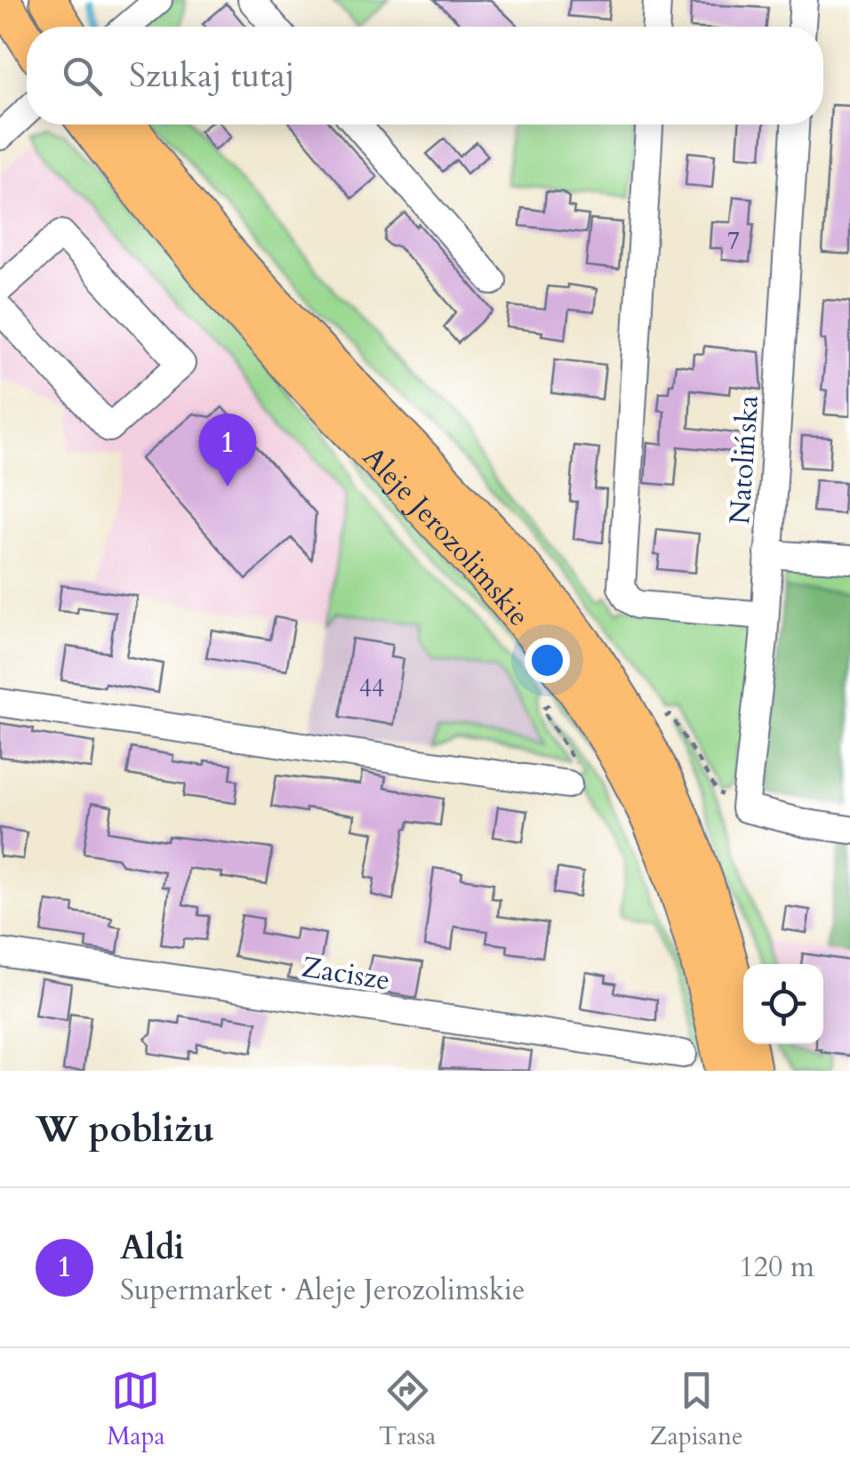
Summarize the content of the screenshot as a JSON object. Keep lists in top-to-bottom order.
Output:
{
  "streets": {
    "main road": ["Aleje Jerozolimskie"],
    "street": ["Natolińska", "Zacisze"]
  },
  "house_numbers": ["7", "44"],
  "page": {
    "search": "Szukaj tutaj",
    "pins": "1",
    "heading": "W pobliżu",
    "list": [
      {
        "mark": "1",
        "name": "Aldi",
        "note": "Supermarket · Aleje Jerozolimskie",
        "value": "120 m"
      }
    ],
    "nav": ["Mapa", "Trasa", "Zapisane"]
  }
}
